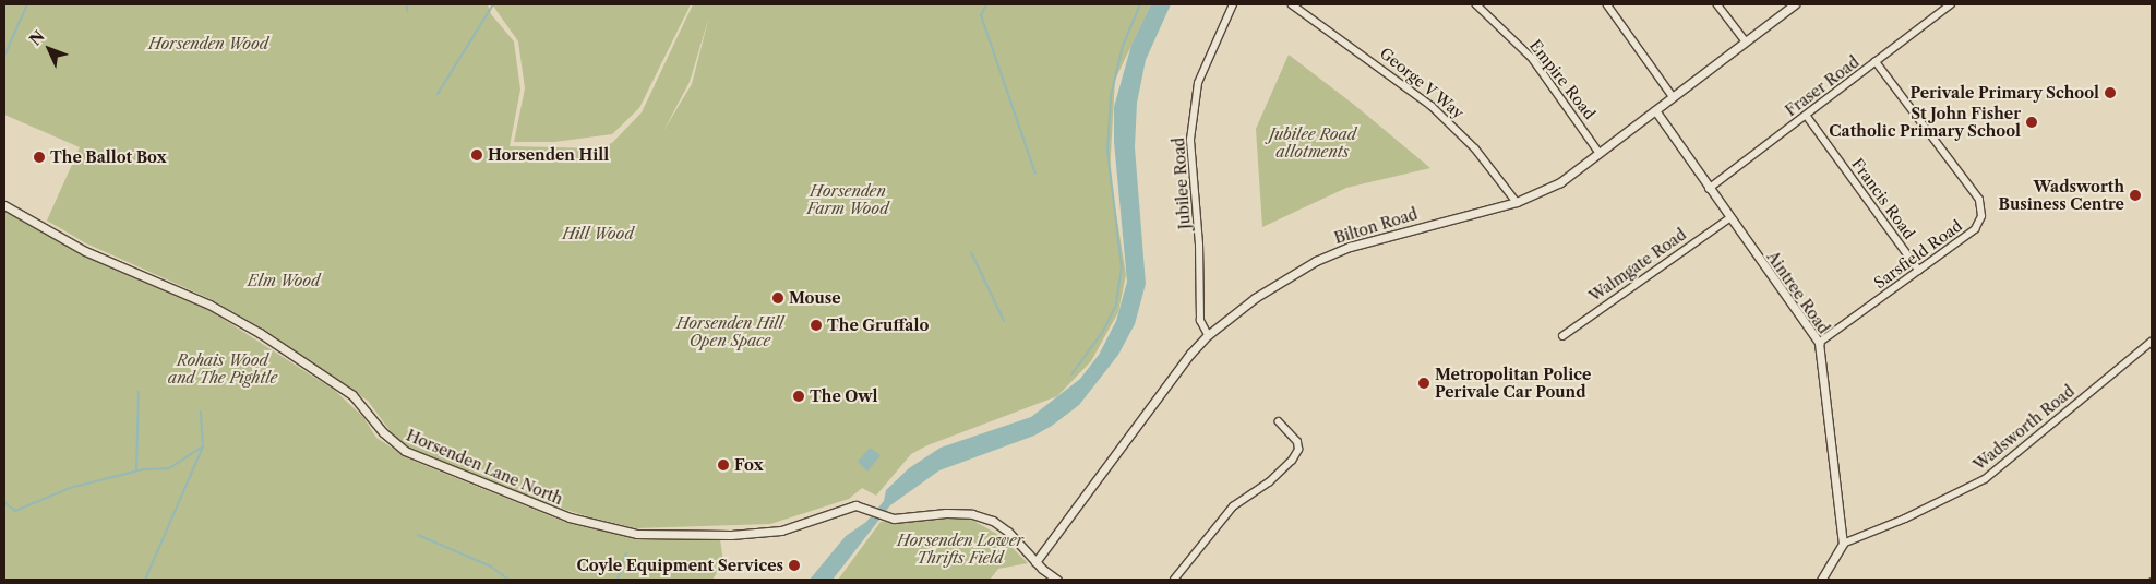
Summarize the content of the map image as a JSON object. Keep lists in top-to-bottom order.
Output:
{
  "streets": {
    "street": [
      "Empire Road",
      "George V Way",
      "Fraser Road",
      "Jubilee Road",
      "Francis Road",
      "Bilton Road",
      "Sarsfield Road",
      "Walmgate Road",
      "Aintree Road",
      "Wadsworth Road",
      "Horsenden Lane North"
    ]
  },
  "crossings": [
    ["Empire Road", "Bilton Road"],
    ["George V Way", "Bilton Road"],
    ["Fraser Road", "Francis Road"],
    ["Fraser Road", "Sarsfield Road"],
    ["Fraser Road", "Aintree Road"],
    ["Jubilee Road", "Bilton Road"],
    ["Francis Road", "Sarsfield Road"],
    ["Bilton Road", "Aintree Road"],
    ["Bilton Road", "Horsenden Lane North"],
    ["Sarsfield Road", "Aintree Road"],
    ["Walmgate Road", "Aintree Road"],
    ["Aintree Road", "Wadsworth Road"]
  ],
  "parks": [
    "Horsenden Wood",
    "Jubilee Road allotments",
    "Horsenden Farm Wood",
    "Hill Wood",
    "Elm Wood",
    "Horsenden Hill Open Space",
    "Rohais Wood and The Pightle",
    "Horsenden Lower Thrifts Field"
  ],
  "places": [
    "Perivale Primary School",
    "St John Fisher Catholic Primary School",
    "Horsenden Hill",
    "The Ballot Box",
    "Wadsworth Business Centre",
    "Mouse",
    "The Gruffalo",
    "Metropolitan Police Perivale Car Pound",
    "The Owl",
    "Fox",
    "Coyle Equipment Services"
  ],
  "north": "top left"
}
